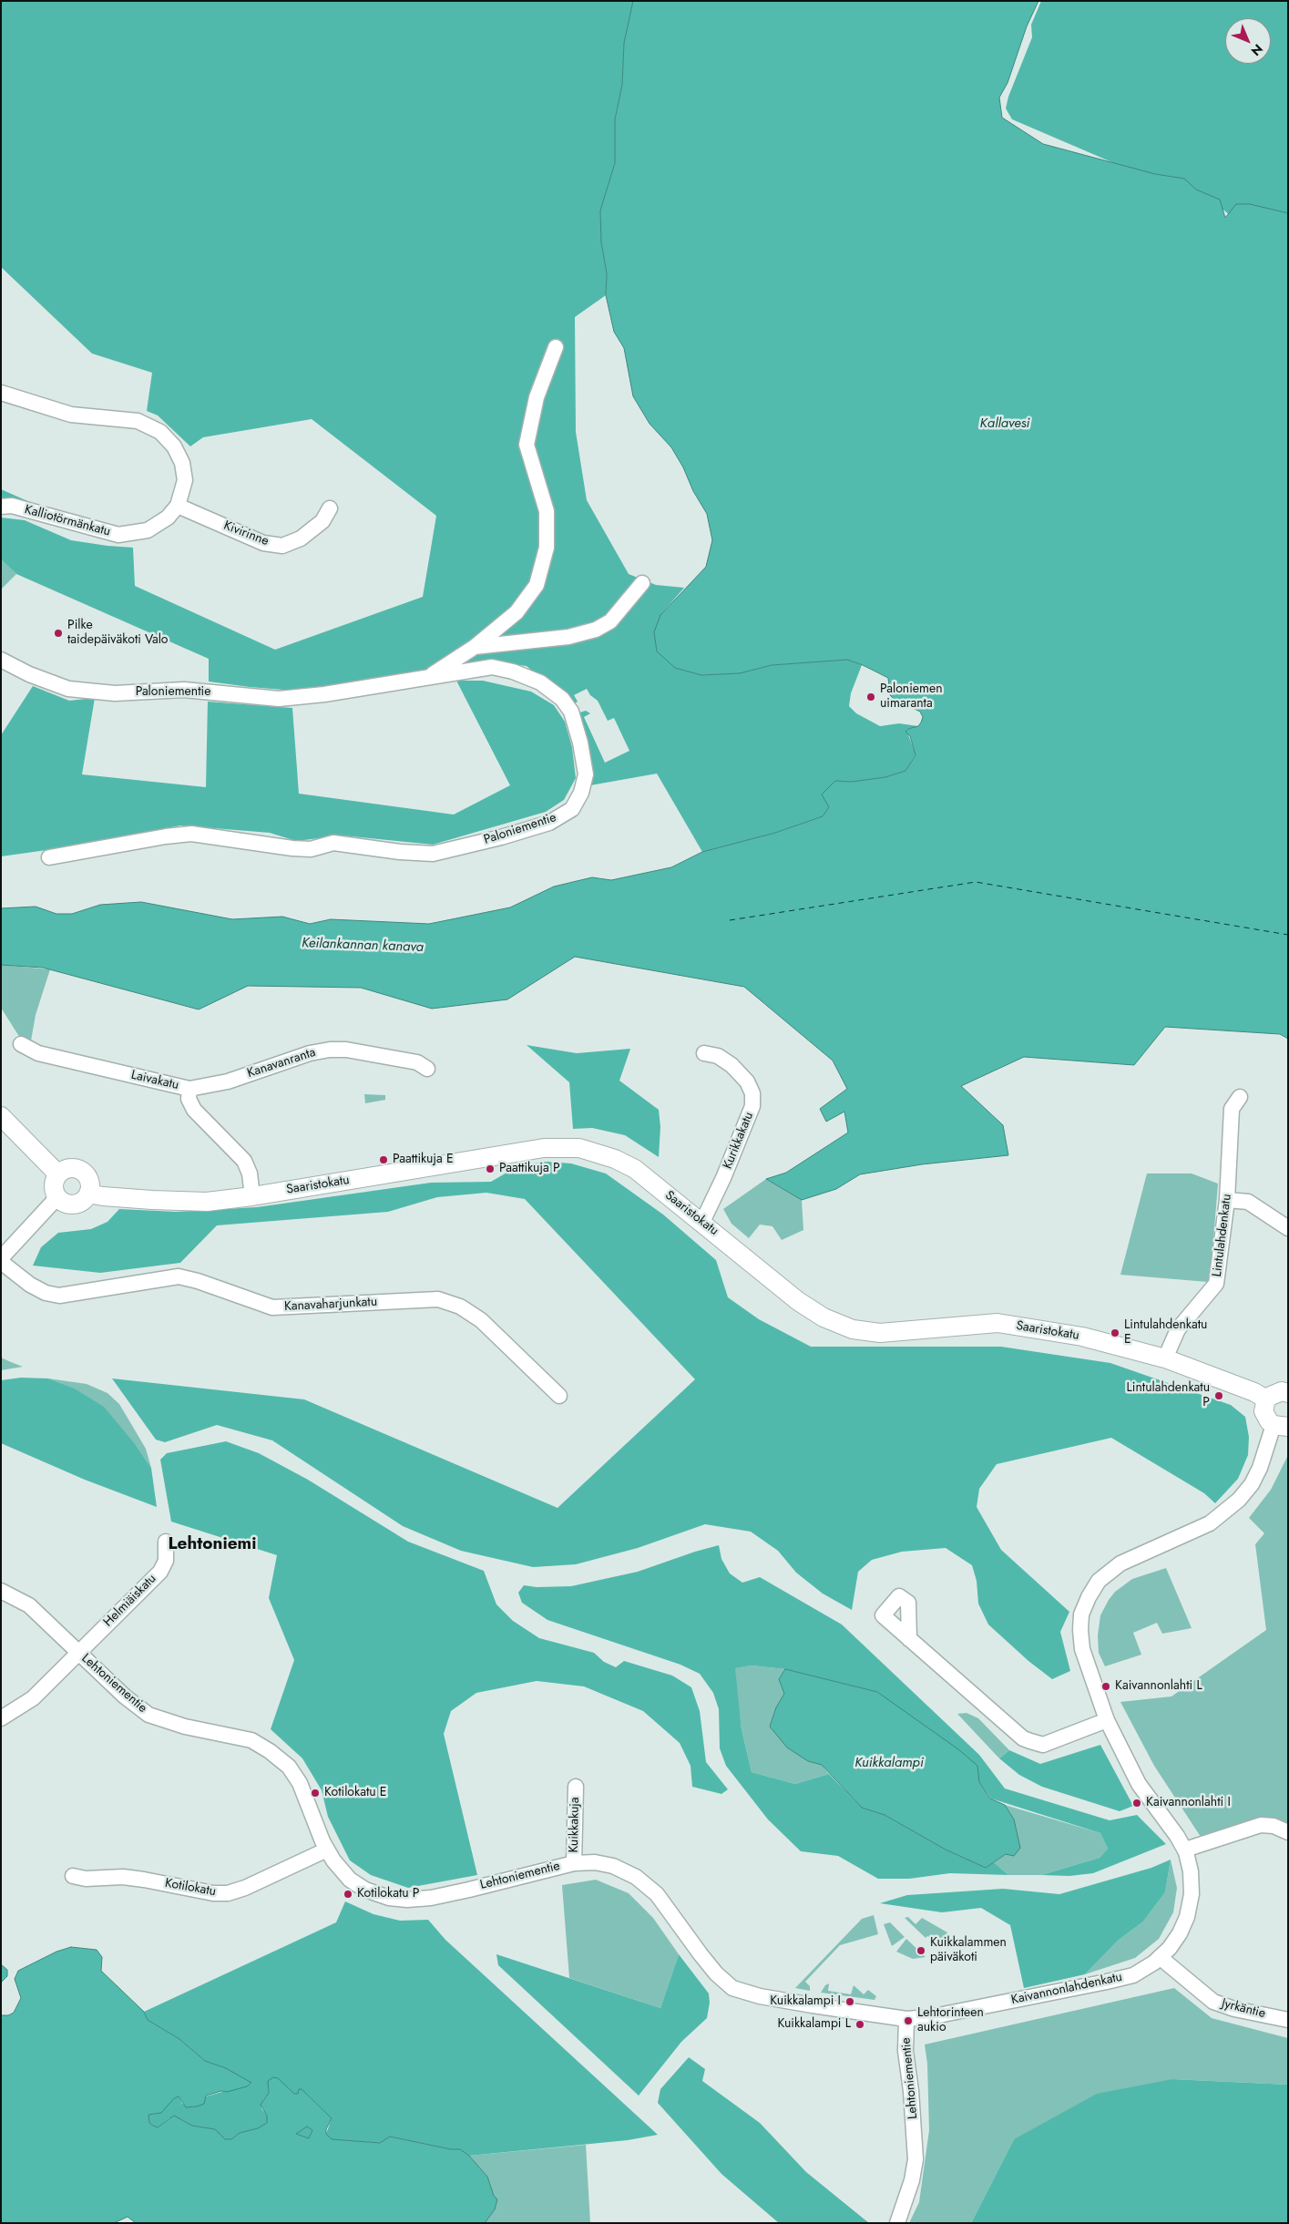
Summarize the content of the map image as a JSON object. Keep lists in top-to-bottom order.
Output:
{
  "streets": {
    "main road": ["Saaristokatu"],
    "street": [
      "Kalliotörmänkatu",
      "Kivirinne",
      "Paloniementie",
      "Kanavanranta",
      "Laivakatu",
      "Kurikkakatu",
      "Lintulahdenkatu",
      "Kanavaharjunkatu",
      "Helmiäiskatu",
      "Lehtoniementie",
      "Kuikkakuja",
      "Kotilokatu",
      "Kaivannonlahdenkatu",
      "Jyrkäntie"
    ]
  },
  "crossings": [
    ["Kalliotörmänkatu", "Kivirinne"],
    ["Kanavanranta", "Laivakatu"],
    ["Laivakatu", "Saaristokatu"],
    ["Kurikkakatu", "Saaristokatu"],
    ["Saaristokatu", "Lintulahdenkatu"],
    ["Helmiäiskatu", "Lehtoniementie"],
    ["Lehtoniementie", "Kuikkakuja"],
    ["Lehtoniementie", "Kotilokatu"],
    ["Lehtoniementie", "Kaivannonlahdenkatu"],
    ["Kaivannonlahdenkatu", "Jyrkäntie"]
  ],
  "districts": ["Lehtoniemi"],
  "water": ["Kallavesi", "Keilankannan kanava", "Kuikkalampi"],
  "places": [
    "Pilke taidepäiväkoti Valo",
    "Paloniemen uimaranta",
    "Paattikuja E",
    "Paattikuja P",
    "Lintulahdenkatu E",
    "Lintulahdenkatu P",
    "Kaivannonlahti L",
    "Kotilokatu E",
    "Kaivannonlahti I",
    "Kotilokatu P",
    "Kuikkalammen päiväkoti",
    "Kuikkalampi I",
    "Lehtorinteen aukio",
    "Kuikkalampi L"
  ],
  "north": "bottom right"
}
